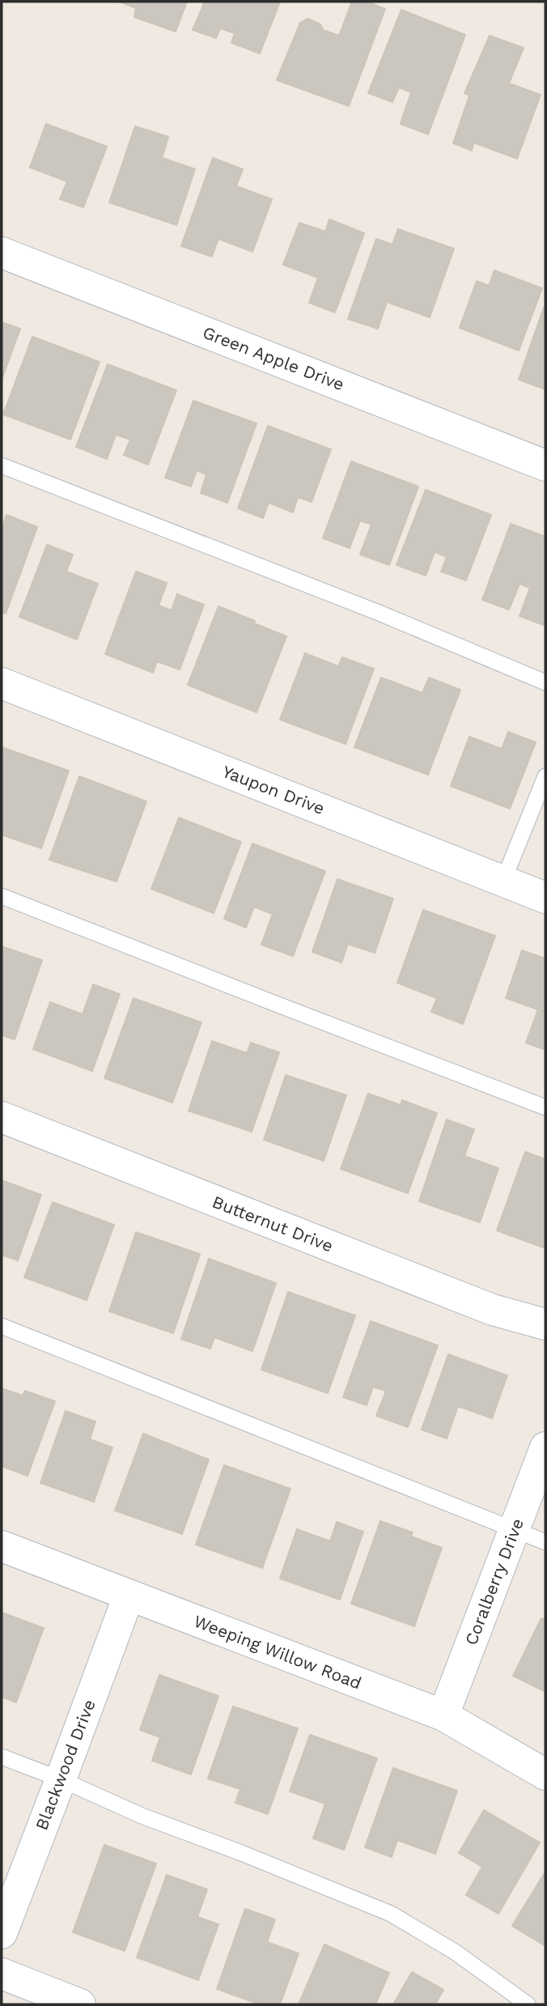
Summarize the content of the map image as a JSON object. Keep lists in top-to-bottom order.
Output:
{
  "streets": {
    "street": [
      "Green Apple Drive",
      "Yaupon Drive",
      "Butternut Drive",
      "Coralberry Drive",
      "Weeping Willow Road",
      "Blackwood Drive"
    ]
  },
  "crossings": [
    ["Coralberry Drive", "Weeping Willow Road"],
    ["Weeping Willow Road", "Blackwood Drive"]
  ]
}
